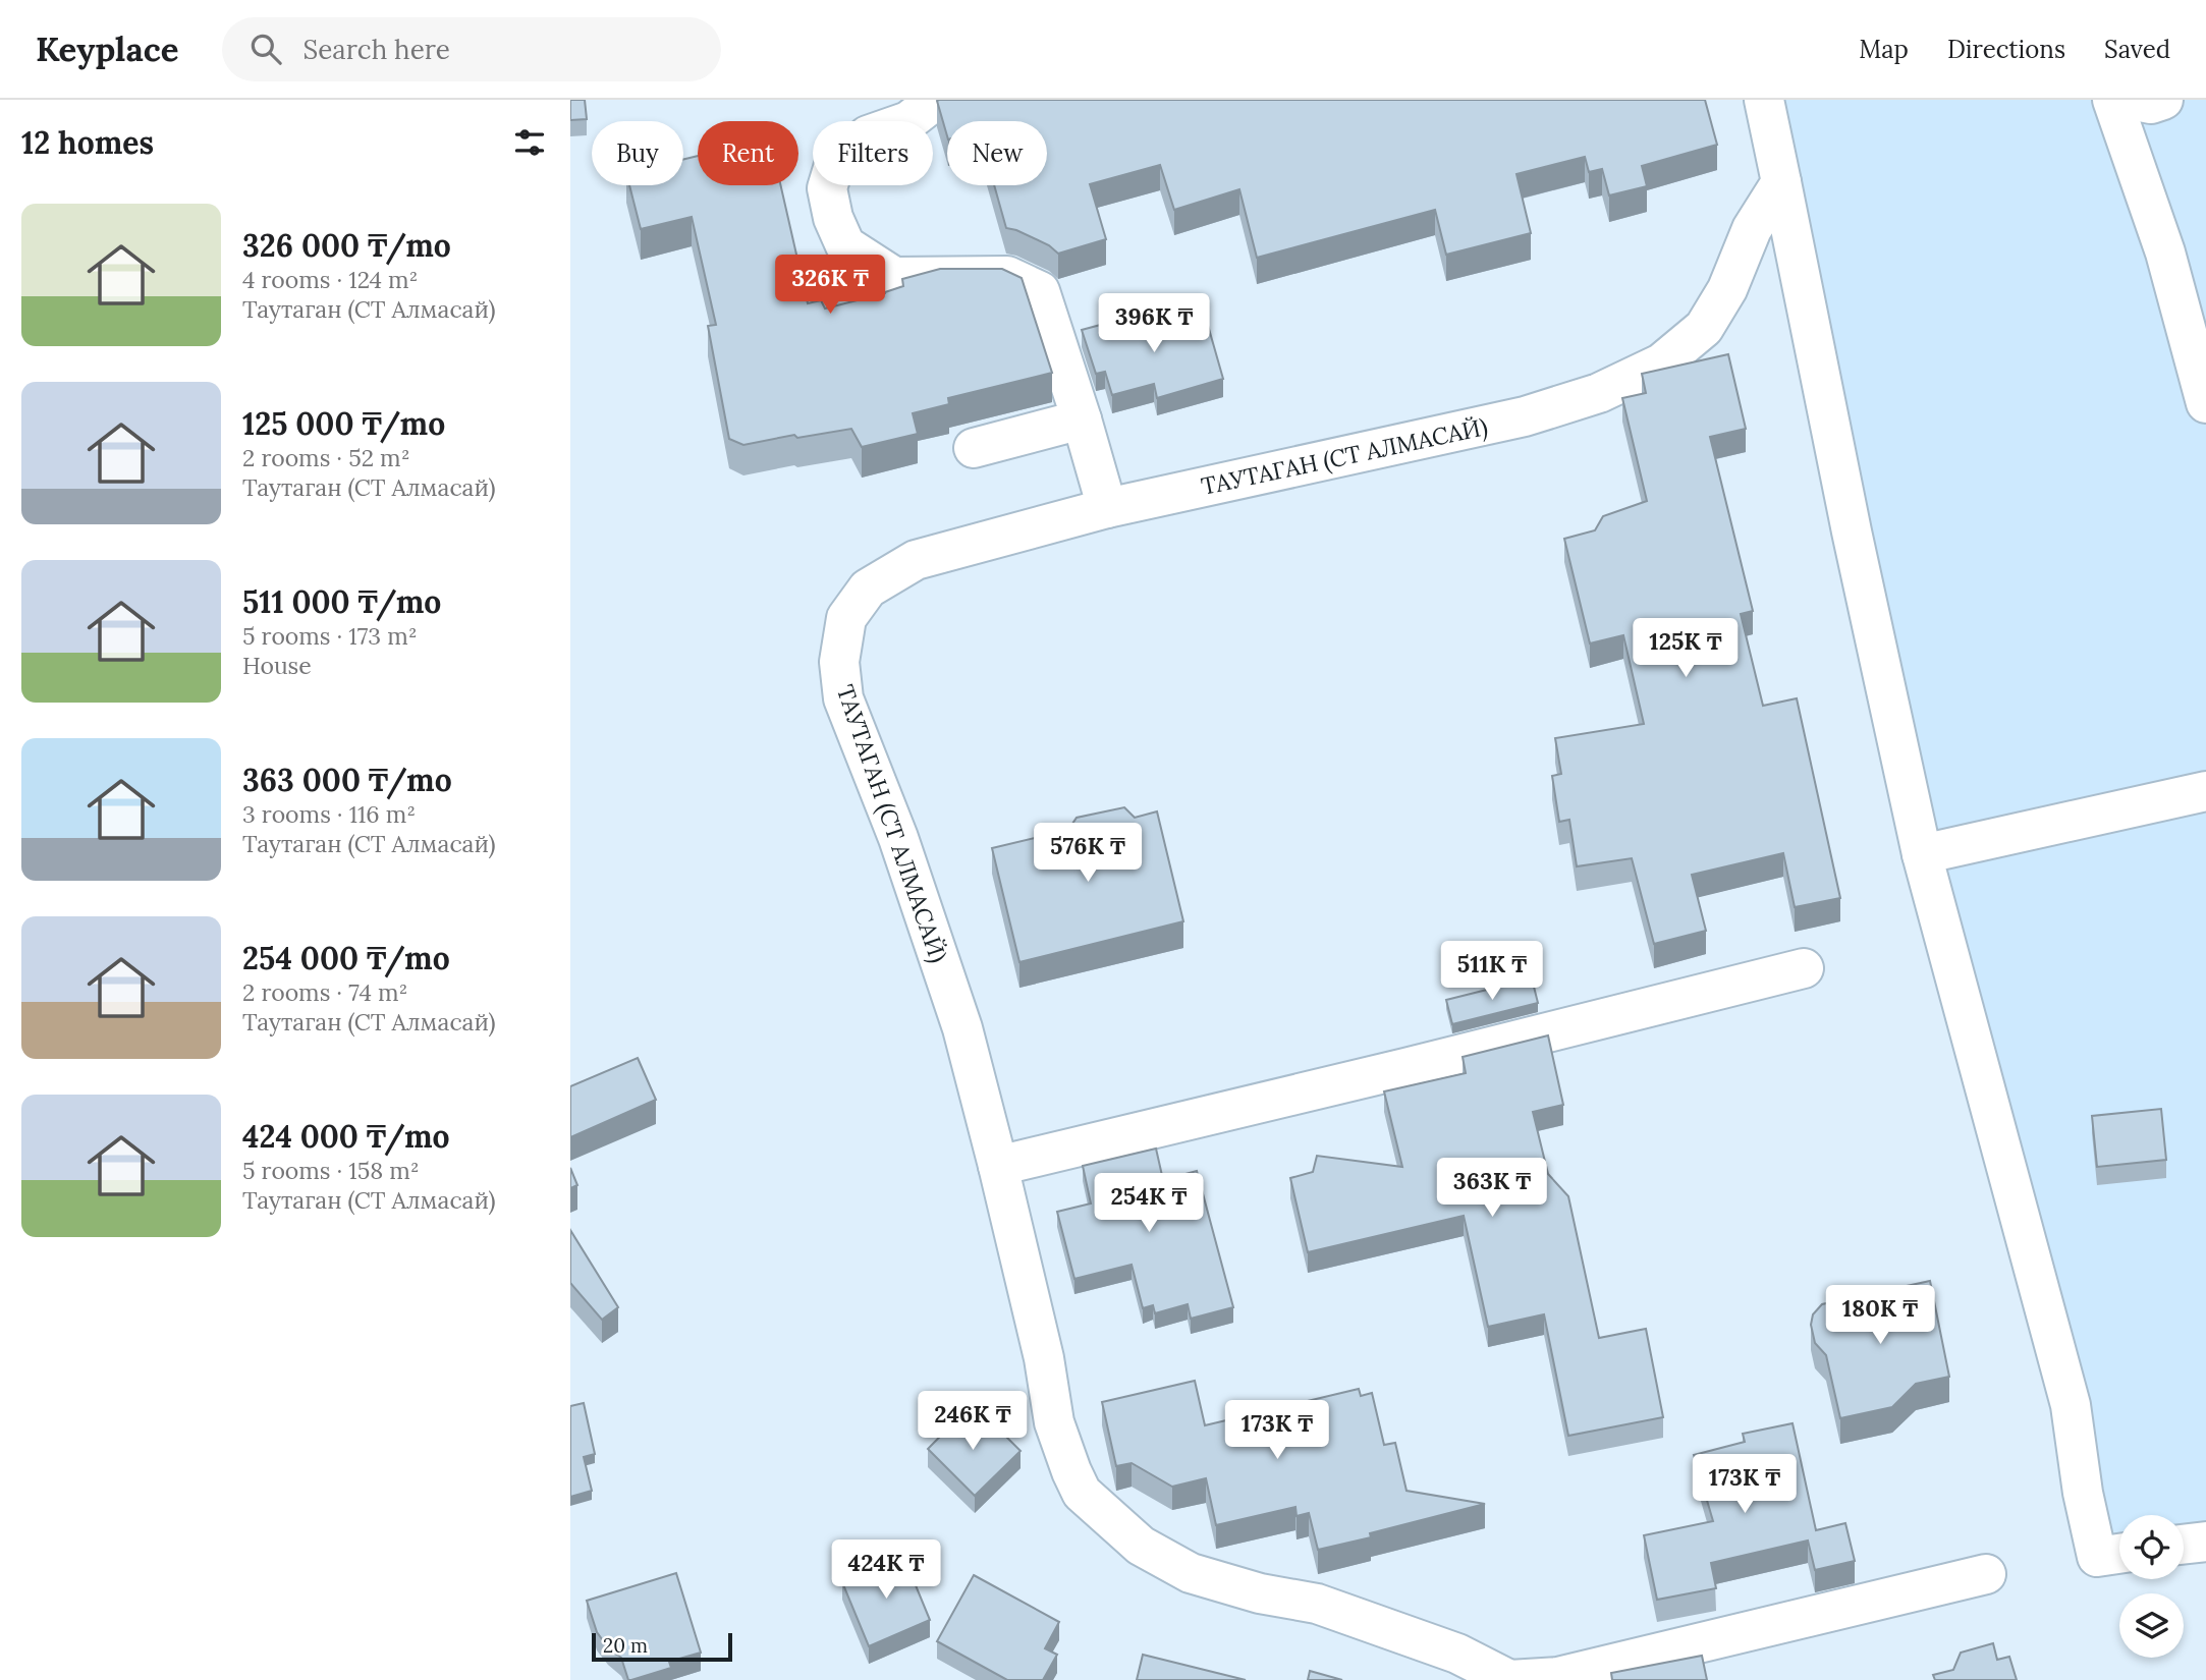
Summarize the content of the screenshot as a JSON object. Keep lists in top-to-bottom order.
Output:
{
  "streets": {
    "street": ["ТАУТАГАН (СТ АЛМАСАЙ)"]
  },
  "scale_bar": "20 m",
  "page": {
    "header": "Keyplace",
    "search": "Search here",
    "nav": ["Map", "Directions", "Saved"],
    "heading": "12 homes",
    "chip": [
      "Buy",
      "Rent",
      "Filters",
      "New"
    ],
    "list": [
      {
        "name": "326 000 ₸/mo",
        "note": "4 rooms · 124 m² · Таутаган (СТ Алмасай)"
      },
      {
        "name": "125 000 ₸/mo",
        "note": "2 rooms · 52 m² · Таутаган (СТ Алмасай)"
      },
      {
        "name": "511 000 ₸/mo",
        "note": "5 rooms · 173 m² · House"
      },
      {
        "name": "363 000 ₸/mo",
        "note": "3 rooms · 116 m² · Таутаган (СТ Алмасай)"
      },
      {
        "name": "254 000 ₸/mo",
        "note": "2 rooms · 74 m² · Таутаган (СТ Алмасай)"
      },
      {
        "name": "424 000 ₸/mo",
        "note": "5 rooms · 158 m² · Таутаган (СТ Алмасай)"
      }
    ],
    "price": [
      "326K ₸",
      "396K ₸",
      "125K ₸",
      "576K ₸",
      "511K ₸",
      "363K ₸",
      "254K ₸",
      "180K ₸",
      "246K ₸",
      "173K ₸",
      "173K ₸",
      "424K ₸"
    ],
    "scale": "20 m"
  }
}
